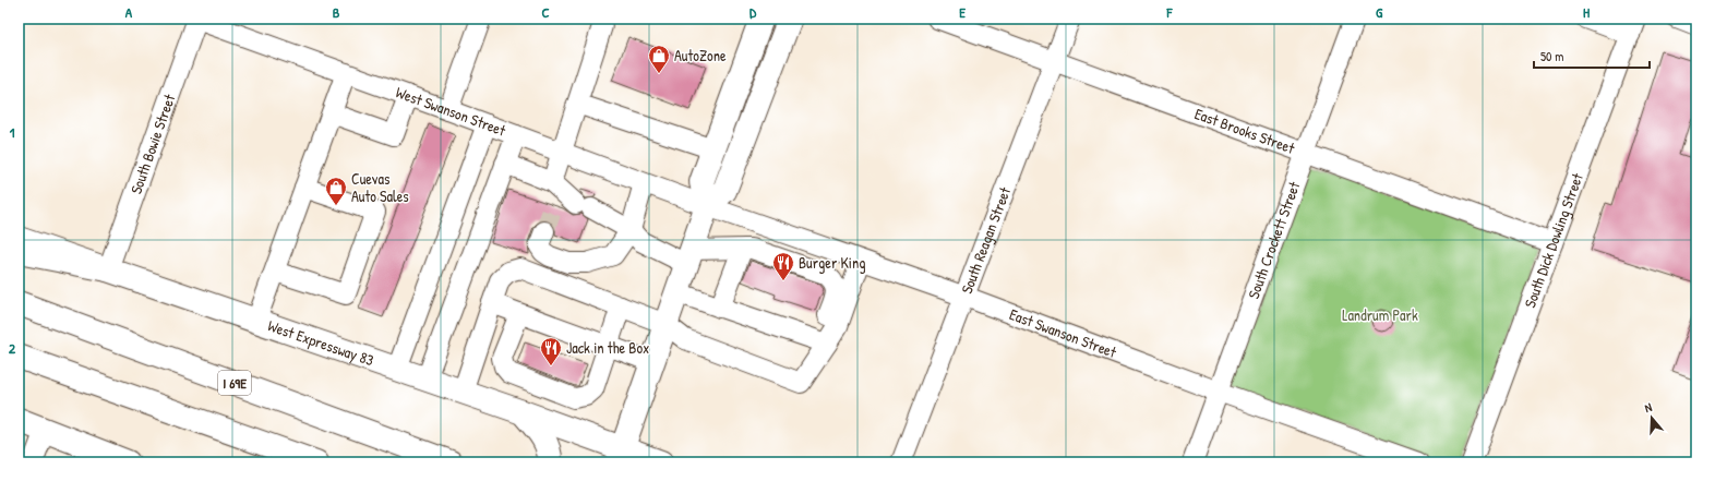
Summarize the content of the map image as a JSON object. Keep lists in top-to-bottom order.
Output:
{
  "streets": {
    "main road": ["West Expressway 83", "I 69E"],
    "street": [
      "West Swanson Street",
      "East Brooks Street",
      "South Bowie Street",
      "South Crockett Street",
      "South Dick Dowling Street",
      "South Reagan Street",
      "East Swanson Street"
    ]
  },
  "crossings": [
    ["West Swanson Street", "South Bowie Street"],
    ["West Swanson Street", "East Swanson Street"],
    ["East Brooks Street", "South Crockett Street"],
    ["East Brooks Street", "South Dick Dowling Street"],
    ["East Brooks Street", "South Reagan Street"],
    ["South Bowie Street", "West Expressway 83"],
    ["South Crockett Street", "East Swanson Street"],
    ["South Reagan Street", "East Swanson Street"]
  ],
  "parks": ["Landrum Park"],
  "places": {
    "shop": ["AutoZone", "Cuevas Auto Sales"],
    "restaurant": ["Burger King", "Jack in the Box"]
  },
  "scale_bar": "50 m",
  "north": "top",
  "grid": {
    "columns": [
      "A",
      "B",
      "C",
      "D",
      "E",
      "F",
      "G",
      "H"
    ],
    "rows": ["1", "2"]
  }
}
